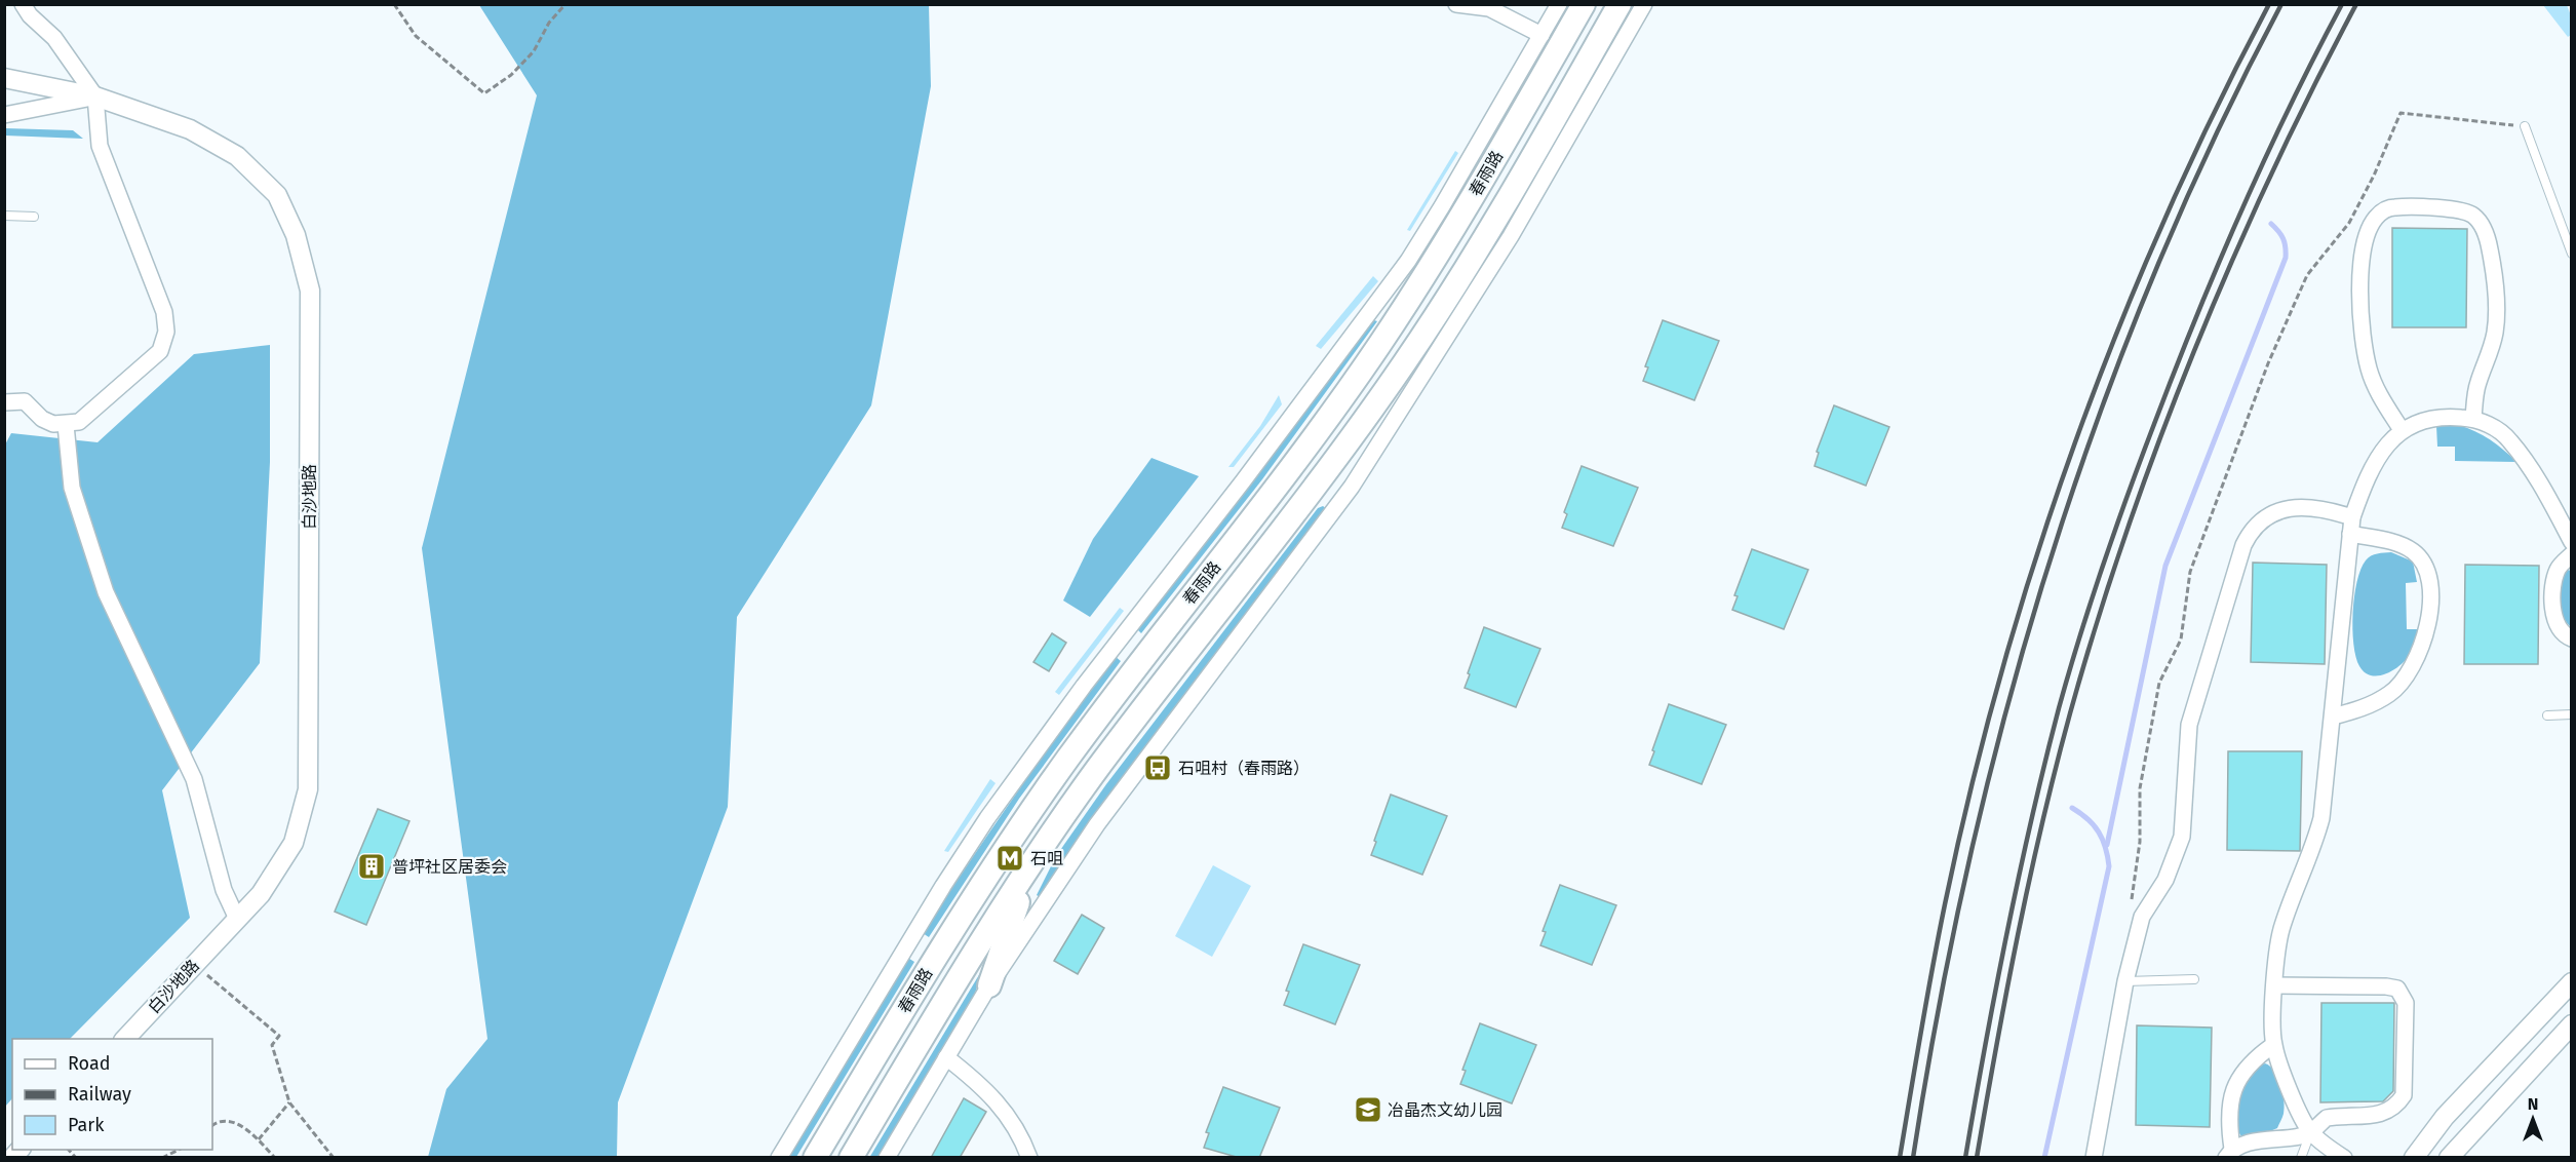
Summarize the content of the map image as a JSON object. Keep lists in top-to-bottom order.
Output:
{
  "streets": {
    "main road": ["春雨路"],
    "street": ["白沙地路"]
  },
  "places": {
    "bus stop": ["石咀村（春雨路）"],
    "metro station": ["石咀"],
    "building": ["普坪社区居委会"],
    "school or university": ["冶晶杰文幼儿园"]
  },
  "legend": ["Road", "Railway", "Park"],
  "north": "top"
}
